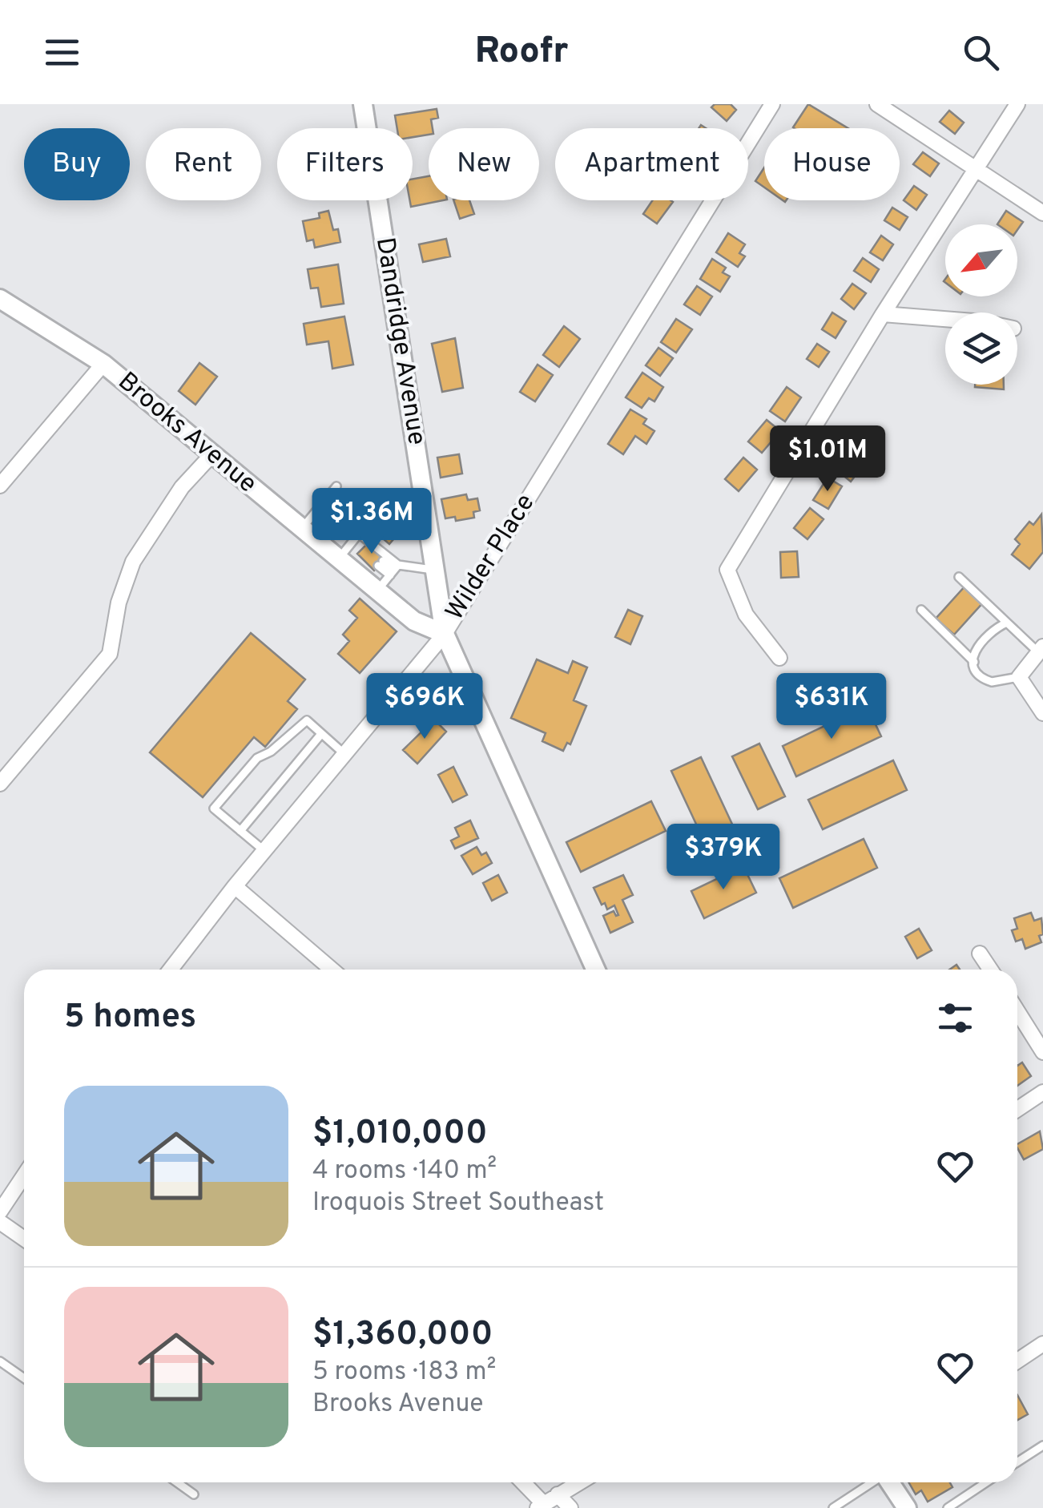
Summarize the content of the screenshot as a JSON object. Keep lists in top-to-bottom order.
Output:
{
  "streets": {
    "street": ["Dandridge Avenue", "Brooks Avenue", "Wilder Place"]
  },
  "crossings": [
    ["Dandridge Avenue", "Brooks Avenue"],
    ["Dandridge Avenue", "Wilder Place"],
    ["Brooks Avenue", "Wilder Place"]
  ],
  "north": "bottom left",
  "page": {
    "header": "Roofr",
    "chip": [
      "Buy",
      "Rent",
      "Filters",
      "New",
      "Apartment",
      "House"
    ],
    "price": [
      "$1.01M",
      "$1.36M",
      "$696K",
      "$631K",
      "$379K"
    ],
    "heading": "5 homes",
    "list": [
      {
        "name": "$1,010,000",
        "note": "4 rooms · 140 m² · Iroquois Street Southeast"
      },
      {
        "name": "$1,360,000",
        "note": "5 rooms · 183 m² · Brooks Avenue"
      }
    ]
  }
}
